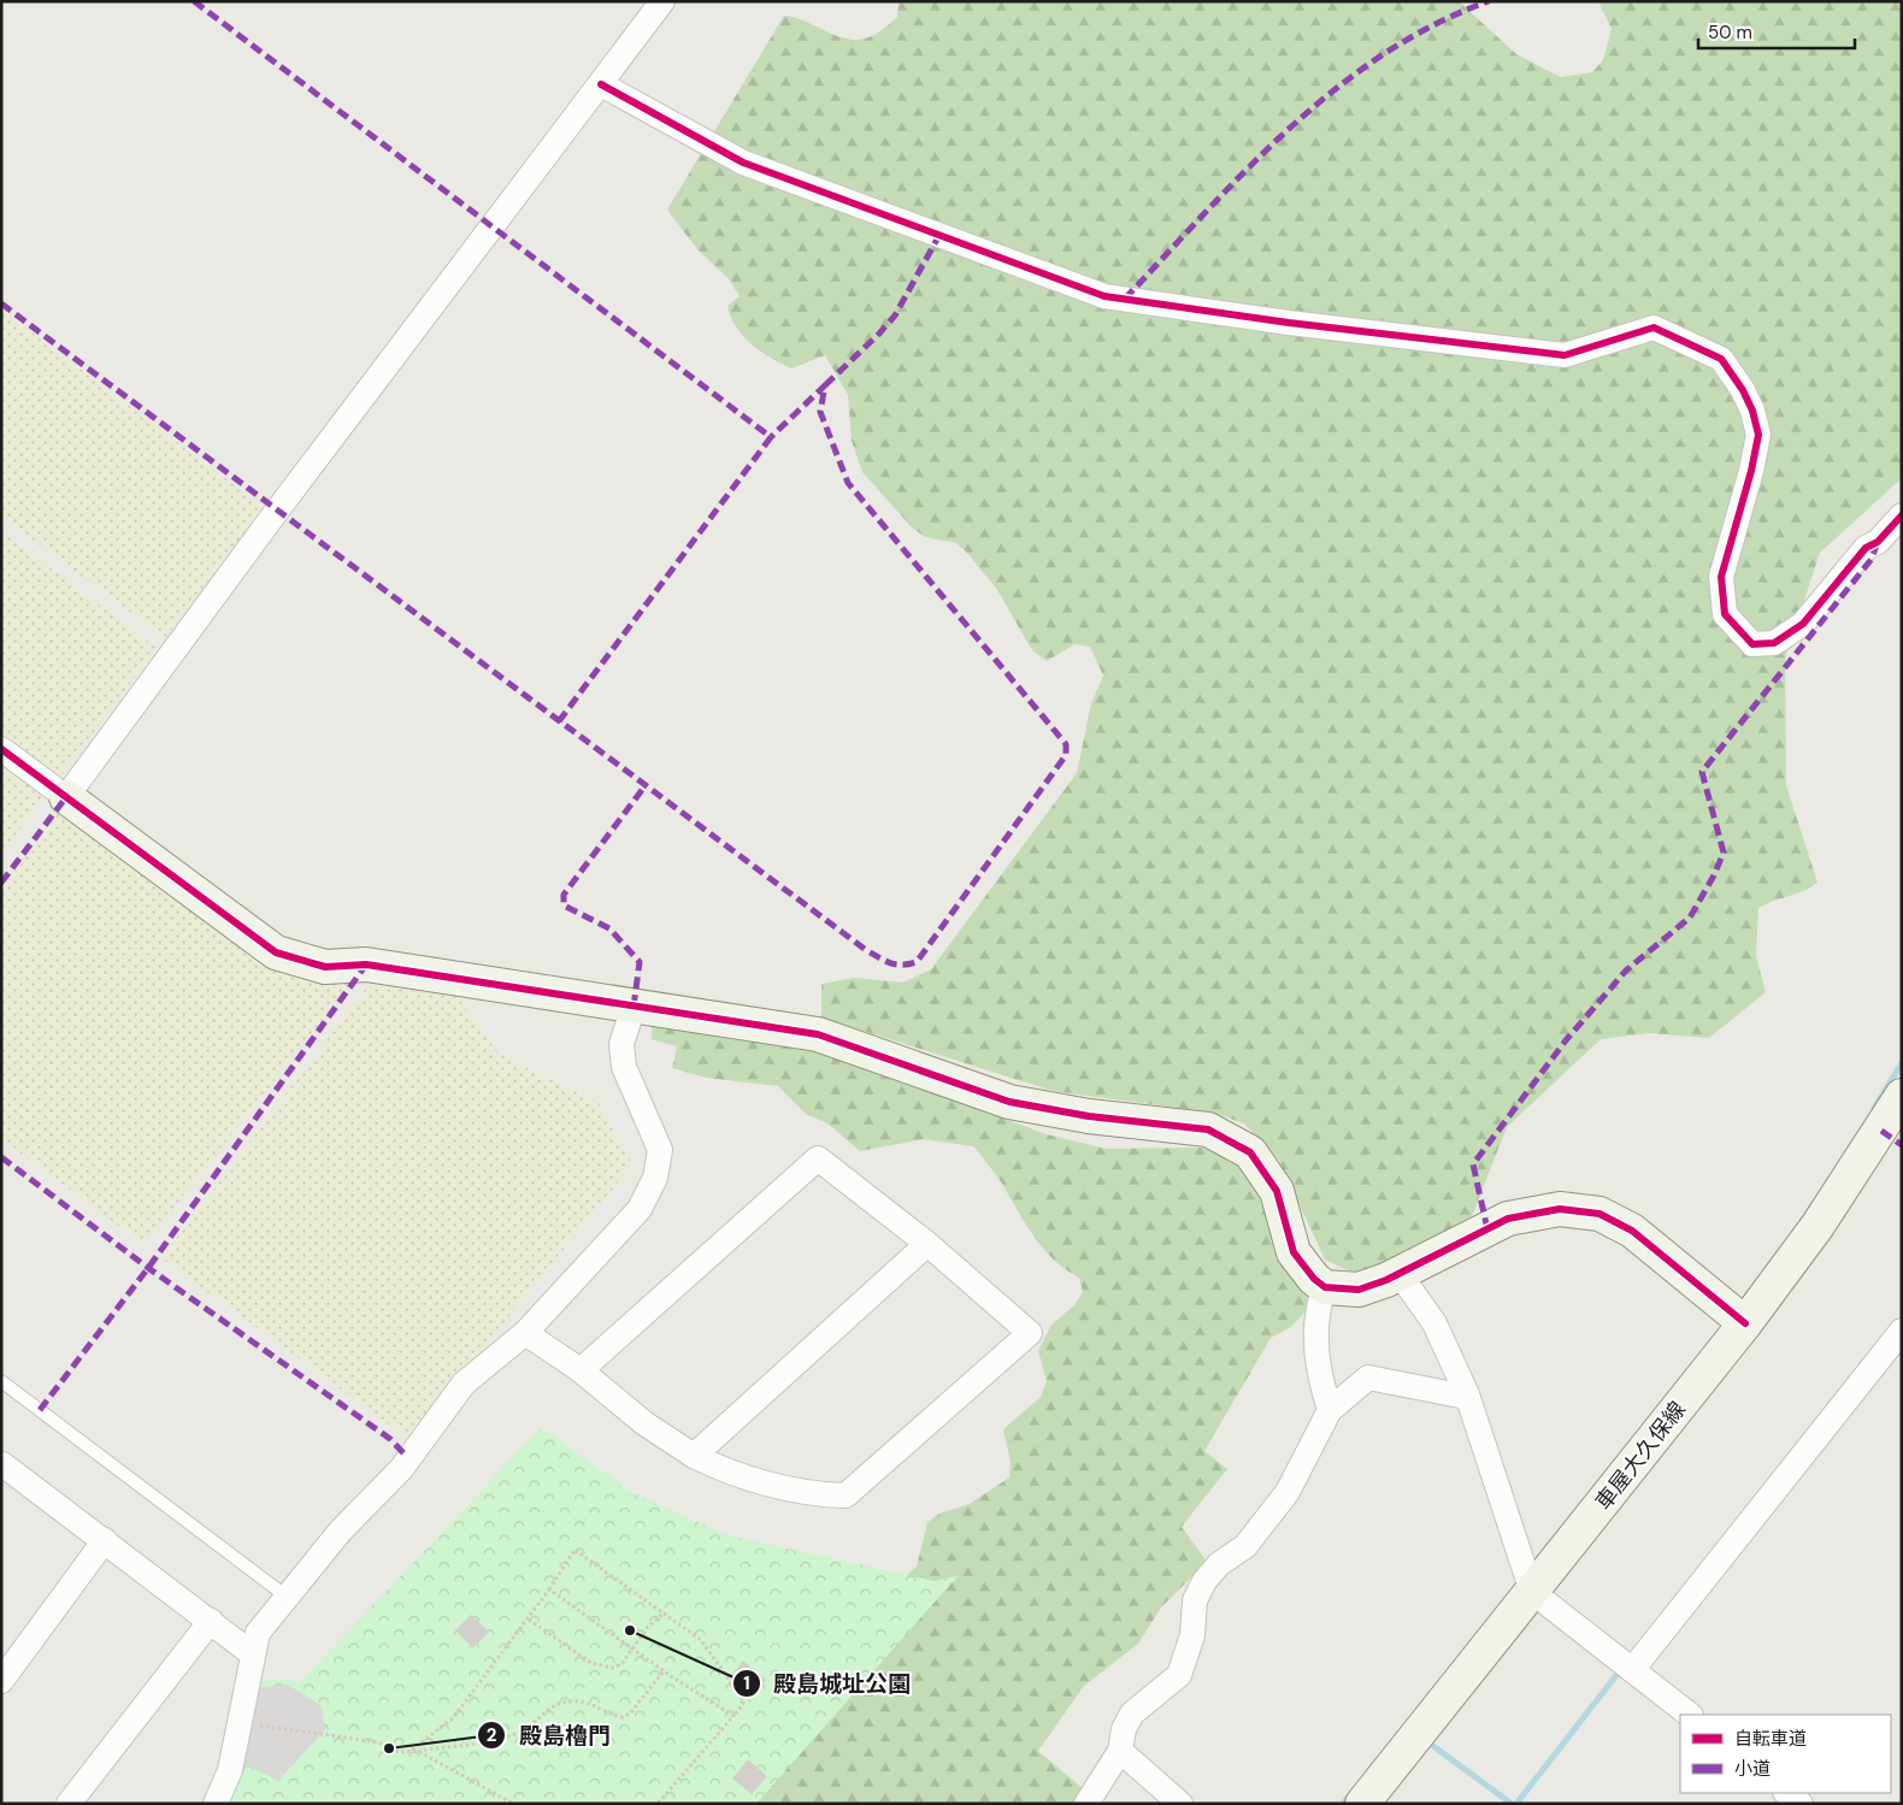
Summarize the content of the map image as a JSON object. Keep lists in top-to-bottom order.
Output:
{
  "streets": {
    "street": ["車屋大久保線"]
  },
  "places": ["殿島城址公園", "殿島櫓門"],
  "legend": ["自転車道", "小道"],
  "scale_bar": "50 m"
}
